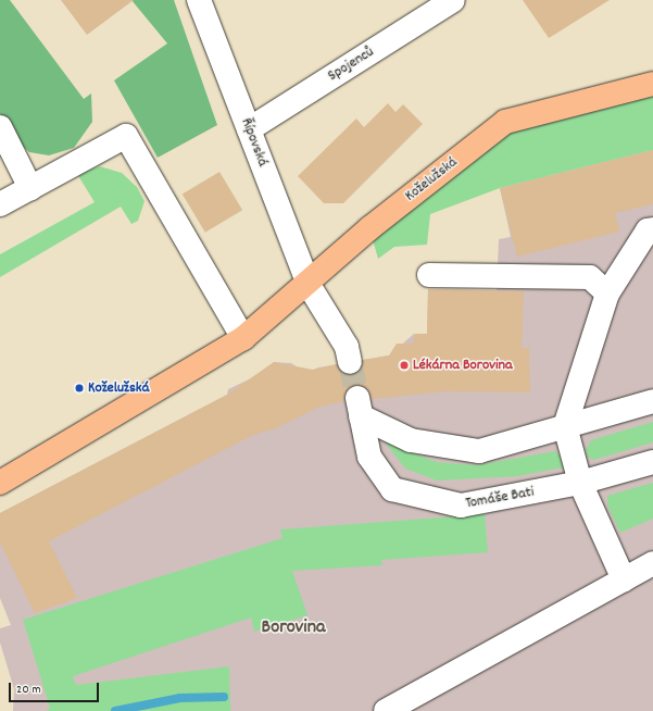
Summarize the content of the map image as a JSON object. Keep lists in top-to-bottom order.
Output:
{
  "streets": {
    "main road": ["Koželužská"],
    "street": ["Spojenců", "Řípovská", "Tomáše Bati"]
  },
  "crossings": [
    ["Spojenců", "Řípovská"],
    ["Řípovská", "Koželužská"]
  ],
  "districts": ["Borovina"],
  "places": ["Lékárna Borovina", "Koželužská"],
  "scale_bar": "20 m"
}
